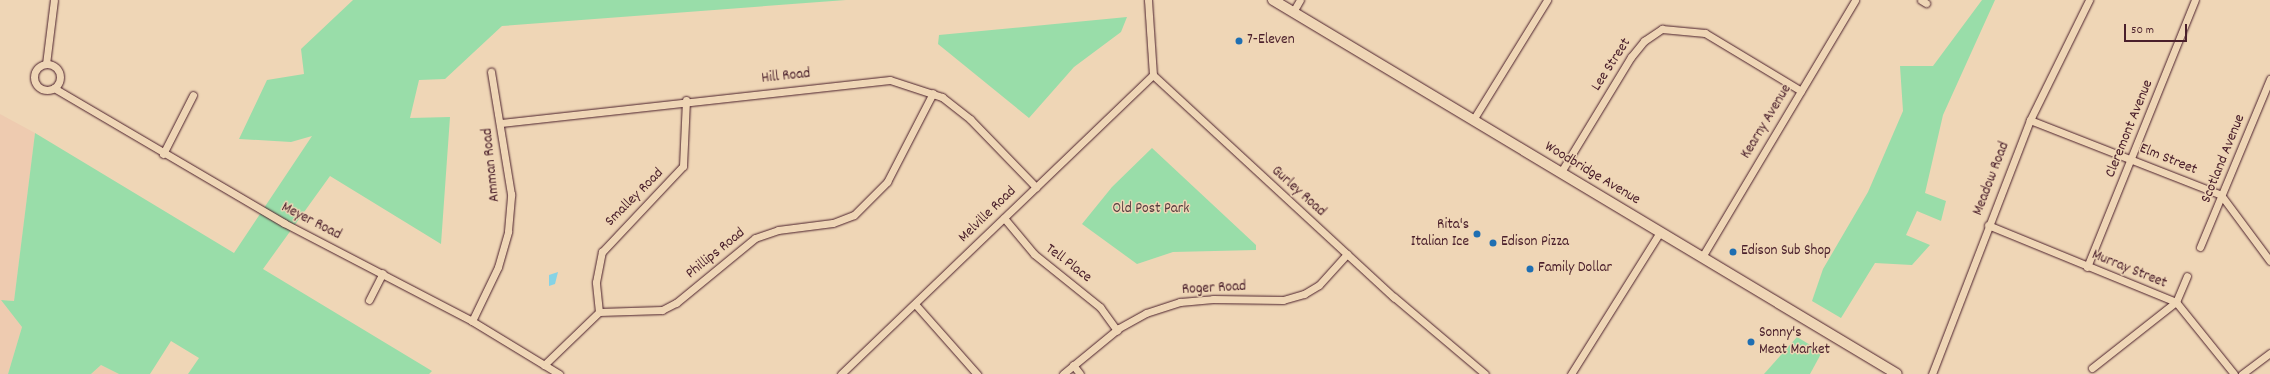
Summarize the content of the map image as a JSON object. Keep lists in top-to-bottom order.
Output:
{
  "streets": {
    "main road": ["Woodbridge Avenue"],
    "street": [
      "Lee Street",
      "Hill Road",
      "Kearny Avenue",
      "Cleremont Avenue",
      "Scotland Avenue",
      "Elm Street",
      "Amman Road",
      "Meadow Road",
      "Gurley Road",
      "Smalley Road",
      "Melville Road",
      "Meyer Road",
      "Phillips Road",
      "Tell Place",
      "Murray Street",
      "Roger Road"
    ]
  },
  "crossings": [
    ["Lee Street", "Kearny Avenue"],
    ["Lee Street", "Woodbridge Avenue"],
    ["Hill Road", "Amman Road"],
    ["Hill Road", "Smalley Road"],
    ["Hill Road", "Melville Road"],
    ["Hill Road", "Phillips Road"],
    ["Kearny Avenue", "Woodbridge Avenue"],
    ["Cleremont Avenue", "Elm Street"],
    ["Cleremont Avenue", "Murray Street"],
    ["Scotland Avenue", "Elm Street"],
    ["Elm Street", "Meadow Road"],
    ["Amman Road", "Meyer Road"],
    ["Meadow Road", "Murray Street"],
    ["Gurley Road", "Melville Road"],
    ["Gurley Road", "Roger Road"],
    ["Smalley Road", "Phillips Road"],
    ["Melville Road", "Tell Place"],
    ["Tell Place", "Roger Road"]
  ],
  "parks": ["Old Post Park"],
  "places": [
    "7-Eleven",
    "Rita's Italian Ice",
    "Edison Pizza",
    "Edison Sub Shop",
    "Family Dollar",
    "Sonny's Meat Market"
  ],
  "scale_bar": "50 m"
}
